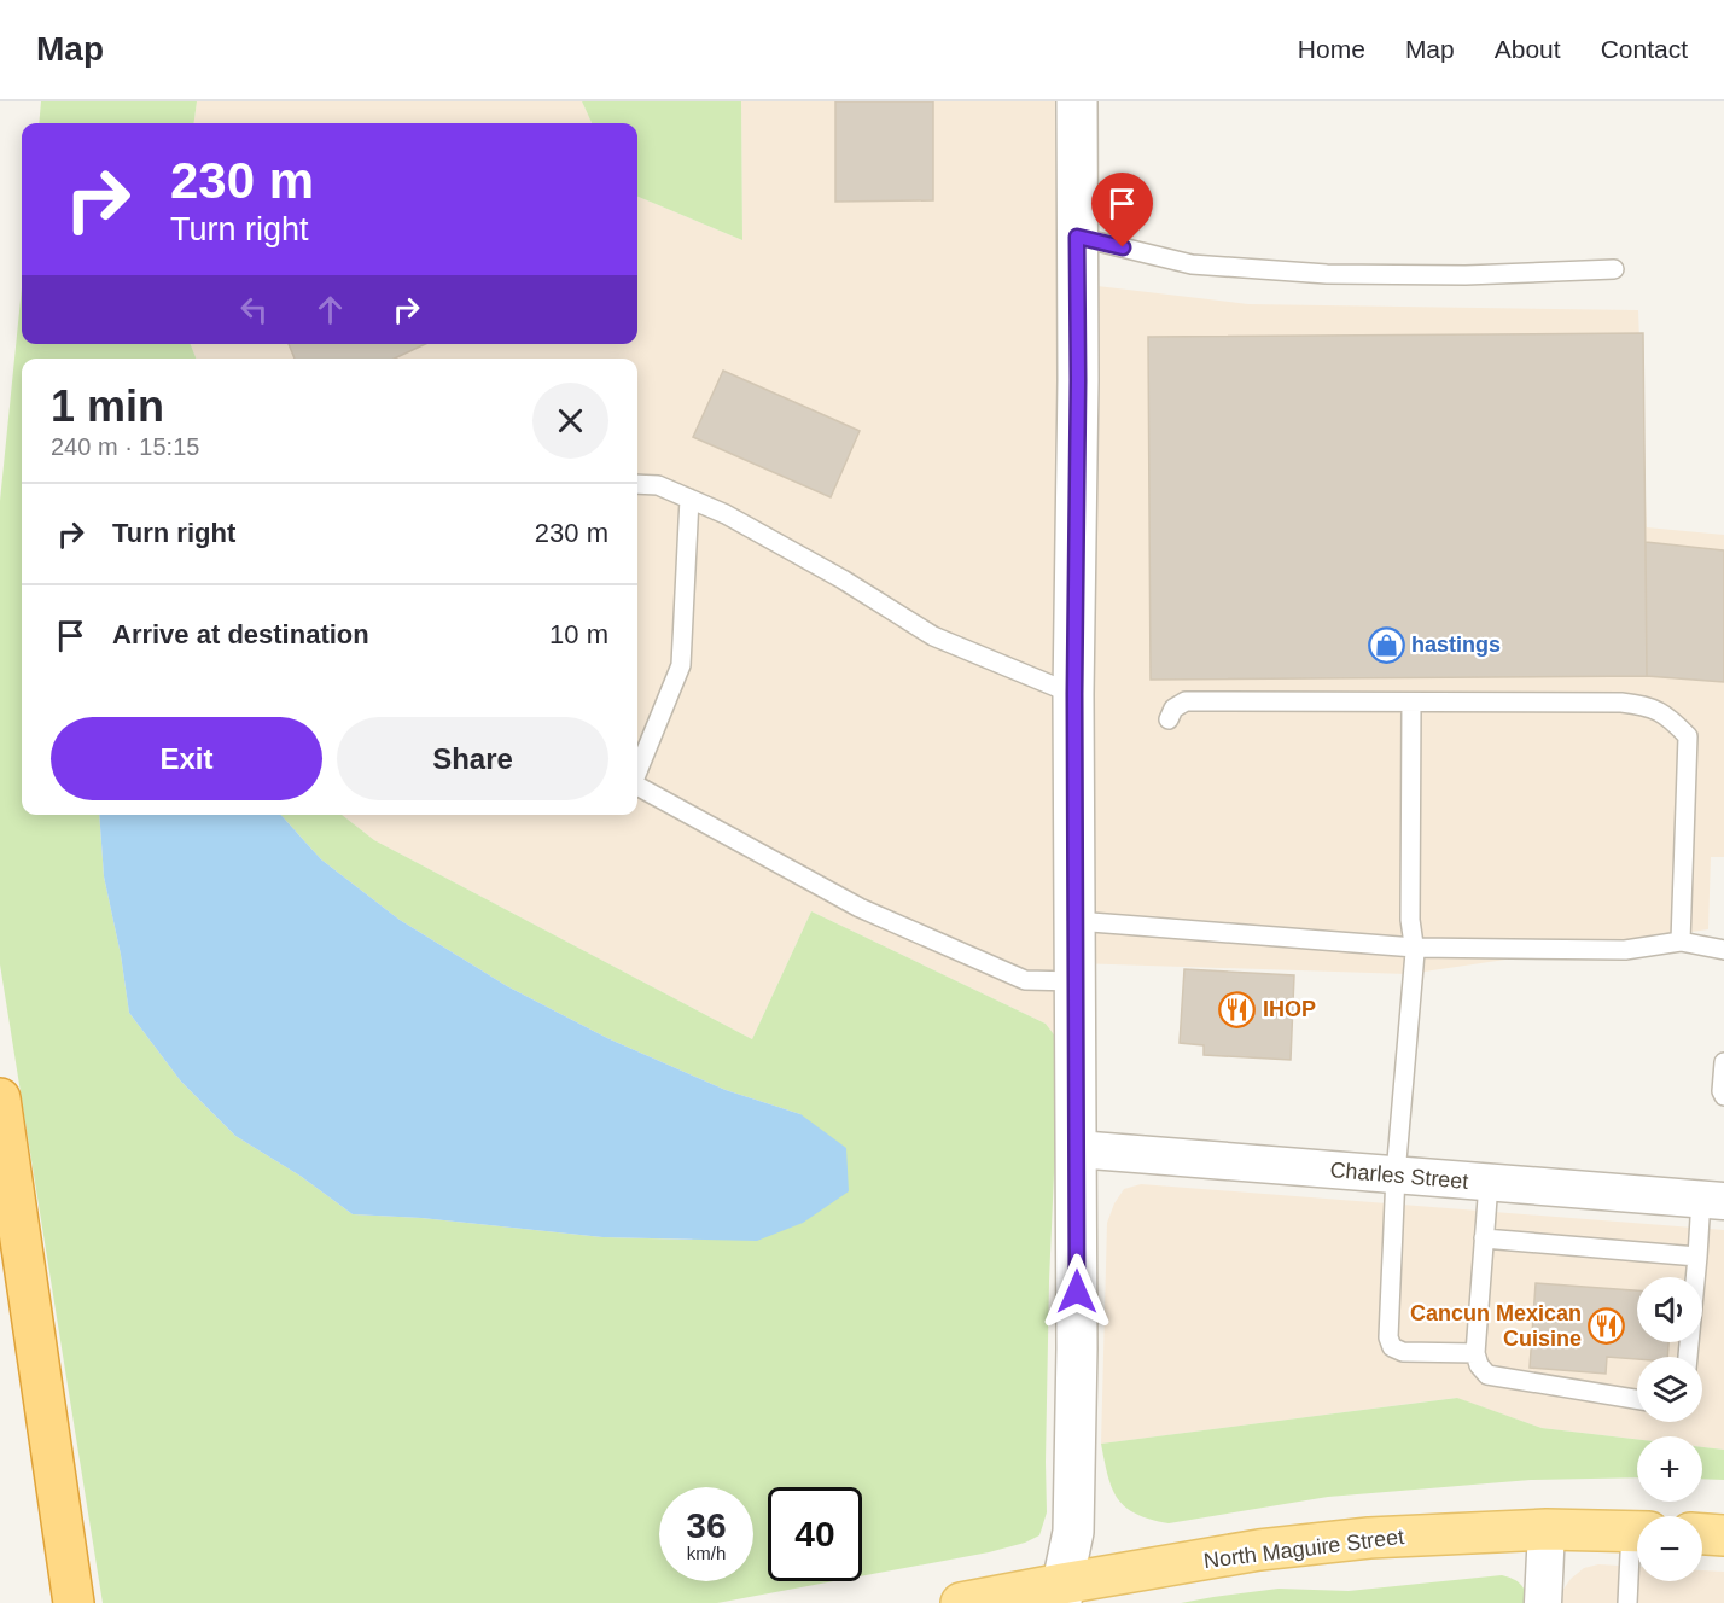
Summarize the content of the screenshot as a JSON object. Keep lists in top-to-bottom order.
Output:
{
  "streets": {
    "main road": ["North Maguire Street"],
    "street": ["Charles Street"]
  },
  "places": {
    "shop": ["hastings"],
    "restaurant": ["IHOP", "Cancun Mexican Cuisine"]
  },
  "page": {
    "header": "Map",
    "nav": [
      "Home",
      "Map",
      "About",
      "Contact"
    ],
    "turn": ["230 m", "Turn right"],
    "heading": ["1 min", "240 m · 15:15"],
    "list": [
      {
        "name": "Turn right",
        "value": "230 m"
      },
      {
        "name": "Arrive at destination",
        "value": "10 m"
      }
    ],
    "buttons": ["Exit", "Share"],
    "map_buttons": ["+", "−"],
    "speed": "36 km/h",
    "limit": "40"
  }
}
